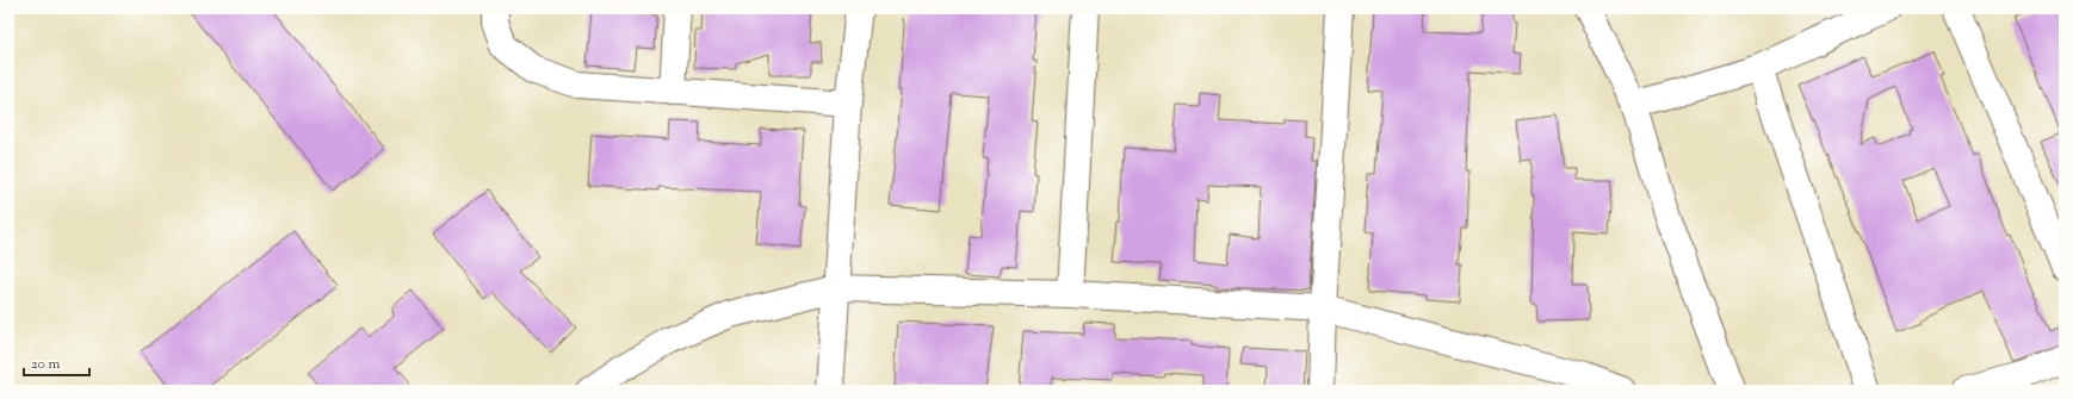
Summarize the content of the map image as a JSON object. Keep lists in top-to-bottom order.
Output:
{
  "scale_bar": "20 m"
}
